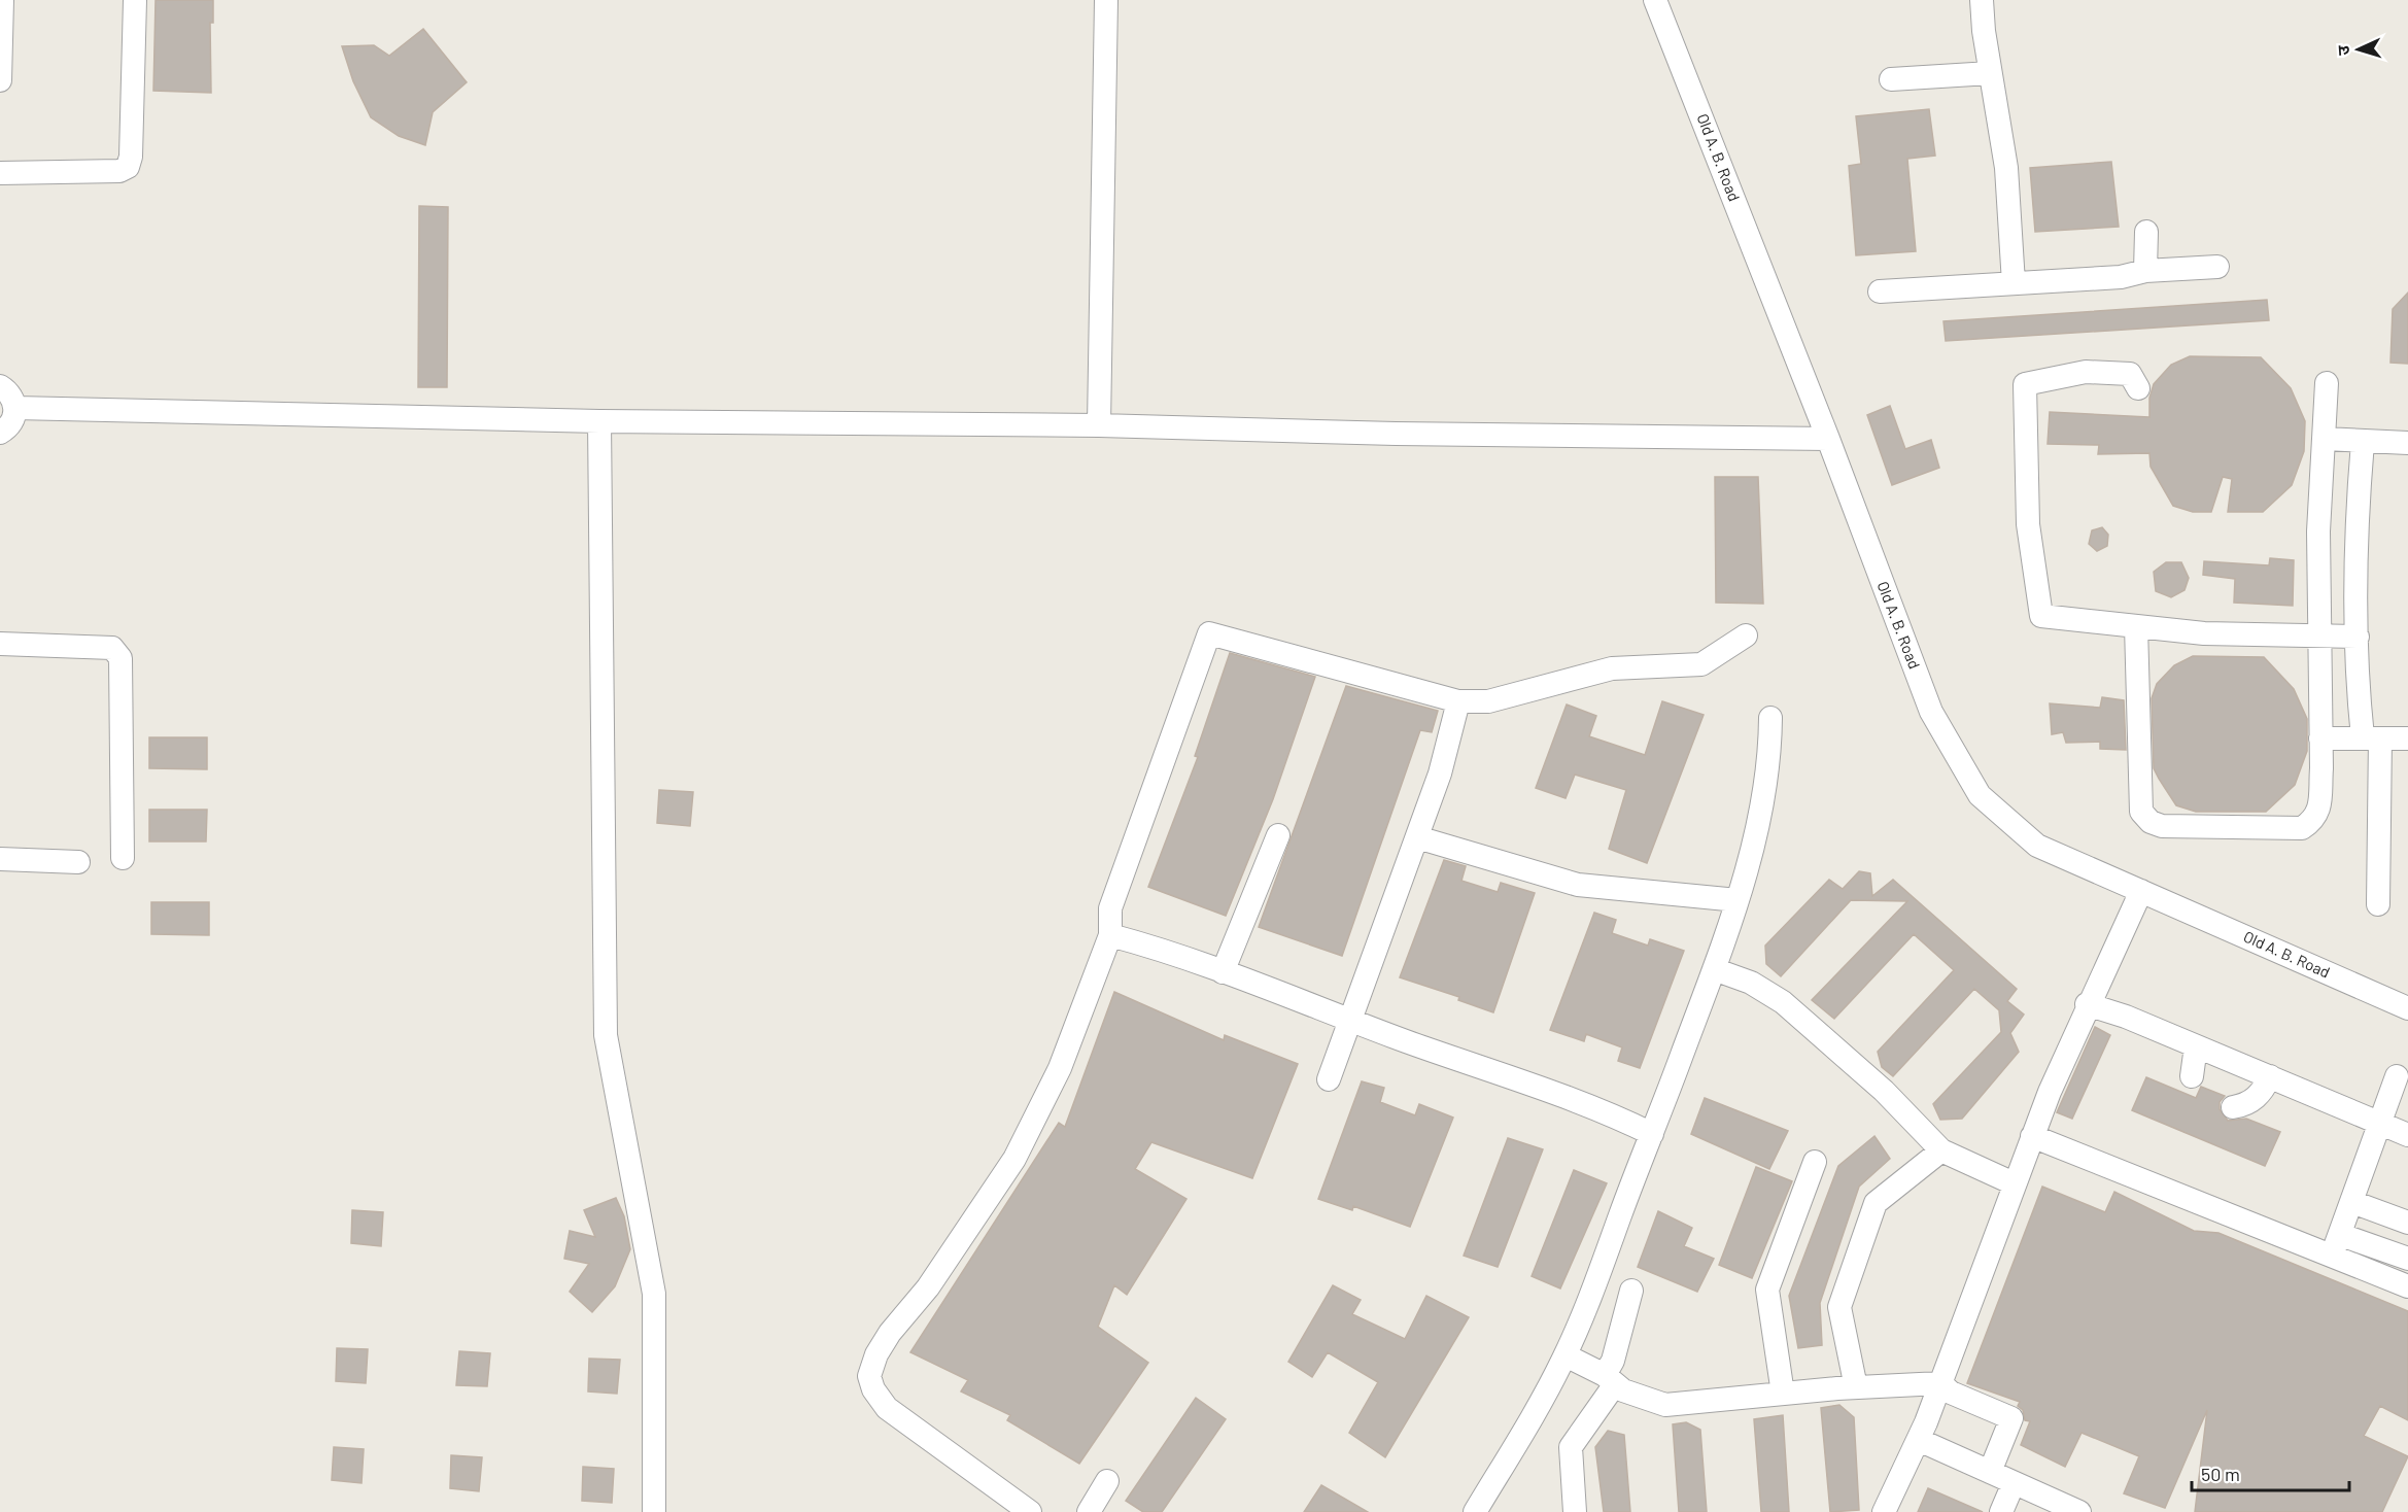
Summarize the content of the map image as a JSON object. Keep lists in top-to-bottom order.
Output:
{
  "streets": {
    "street": ["Old A. B. Road"]
  },
  "scale_bar": "50 m",
  "north": "left"
}
